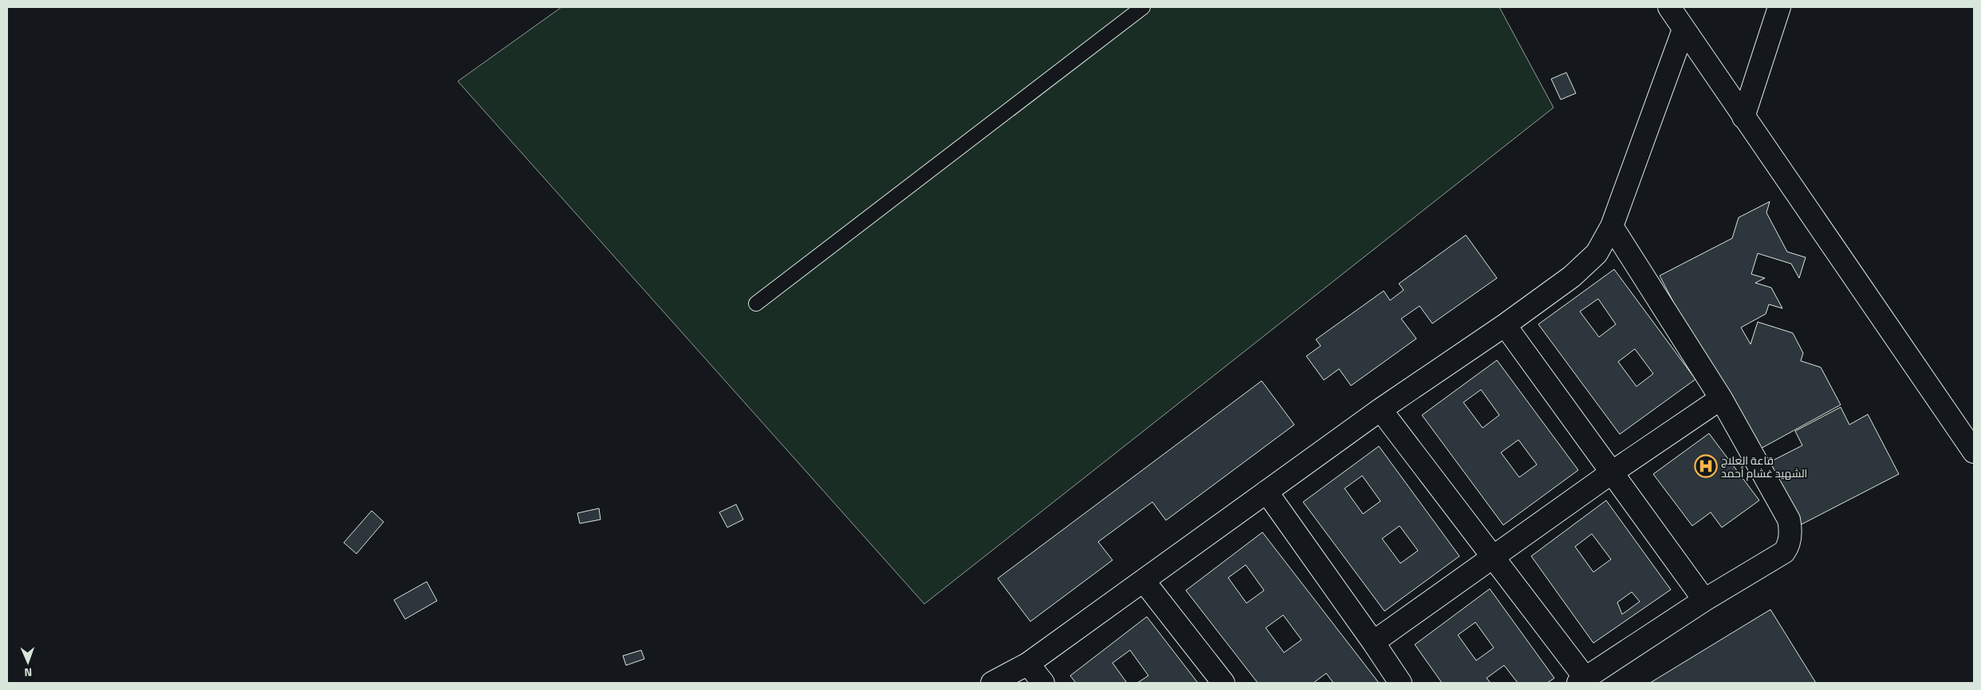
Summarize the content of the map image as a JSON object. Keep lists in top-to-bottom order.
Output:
{
  "places": {
    "hospital": ["قاعة العلاج الشهيد غشام أحمد"]
  },
  "north": "bottom"
}
